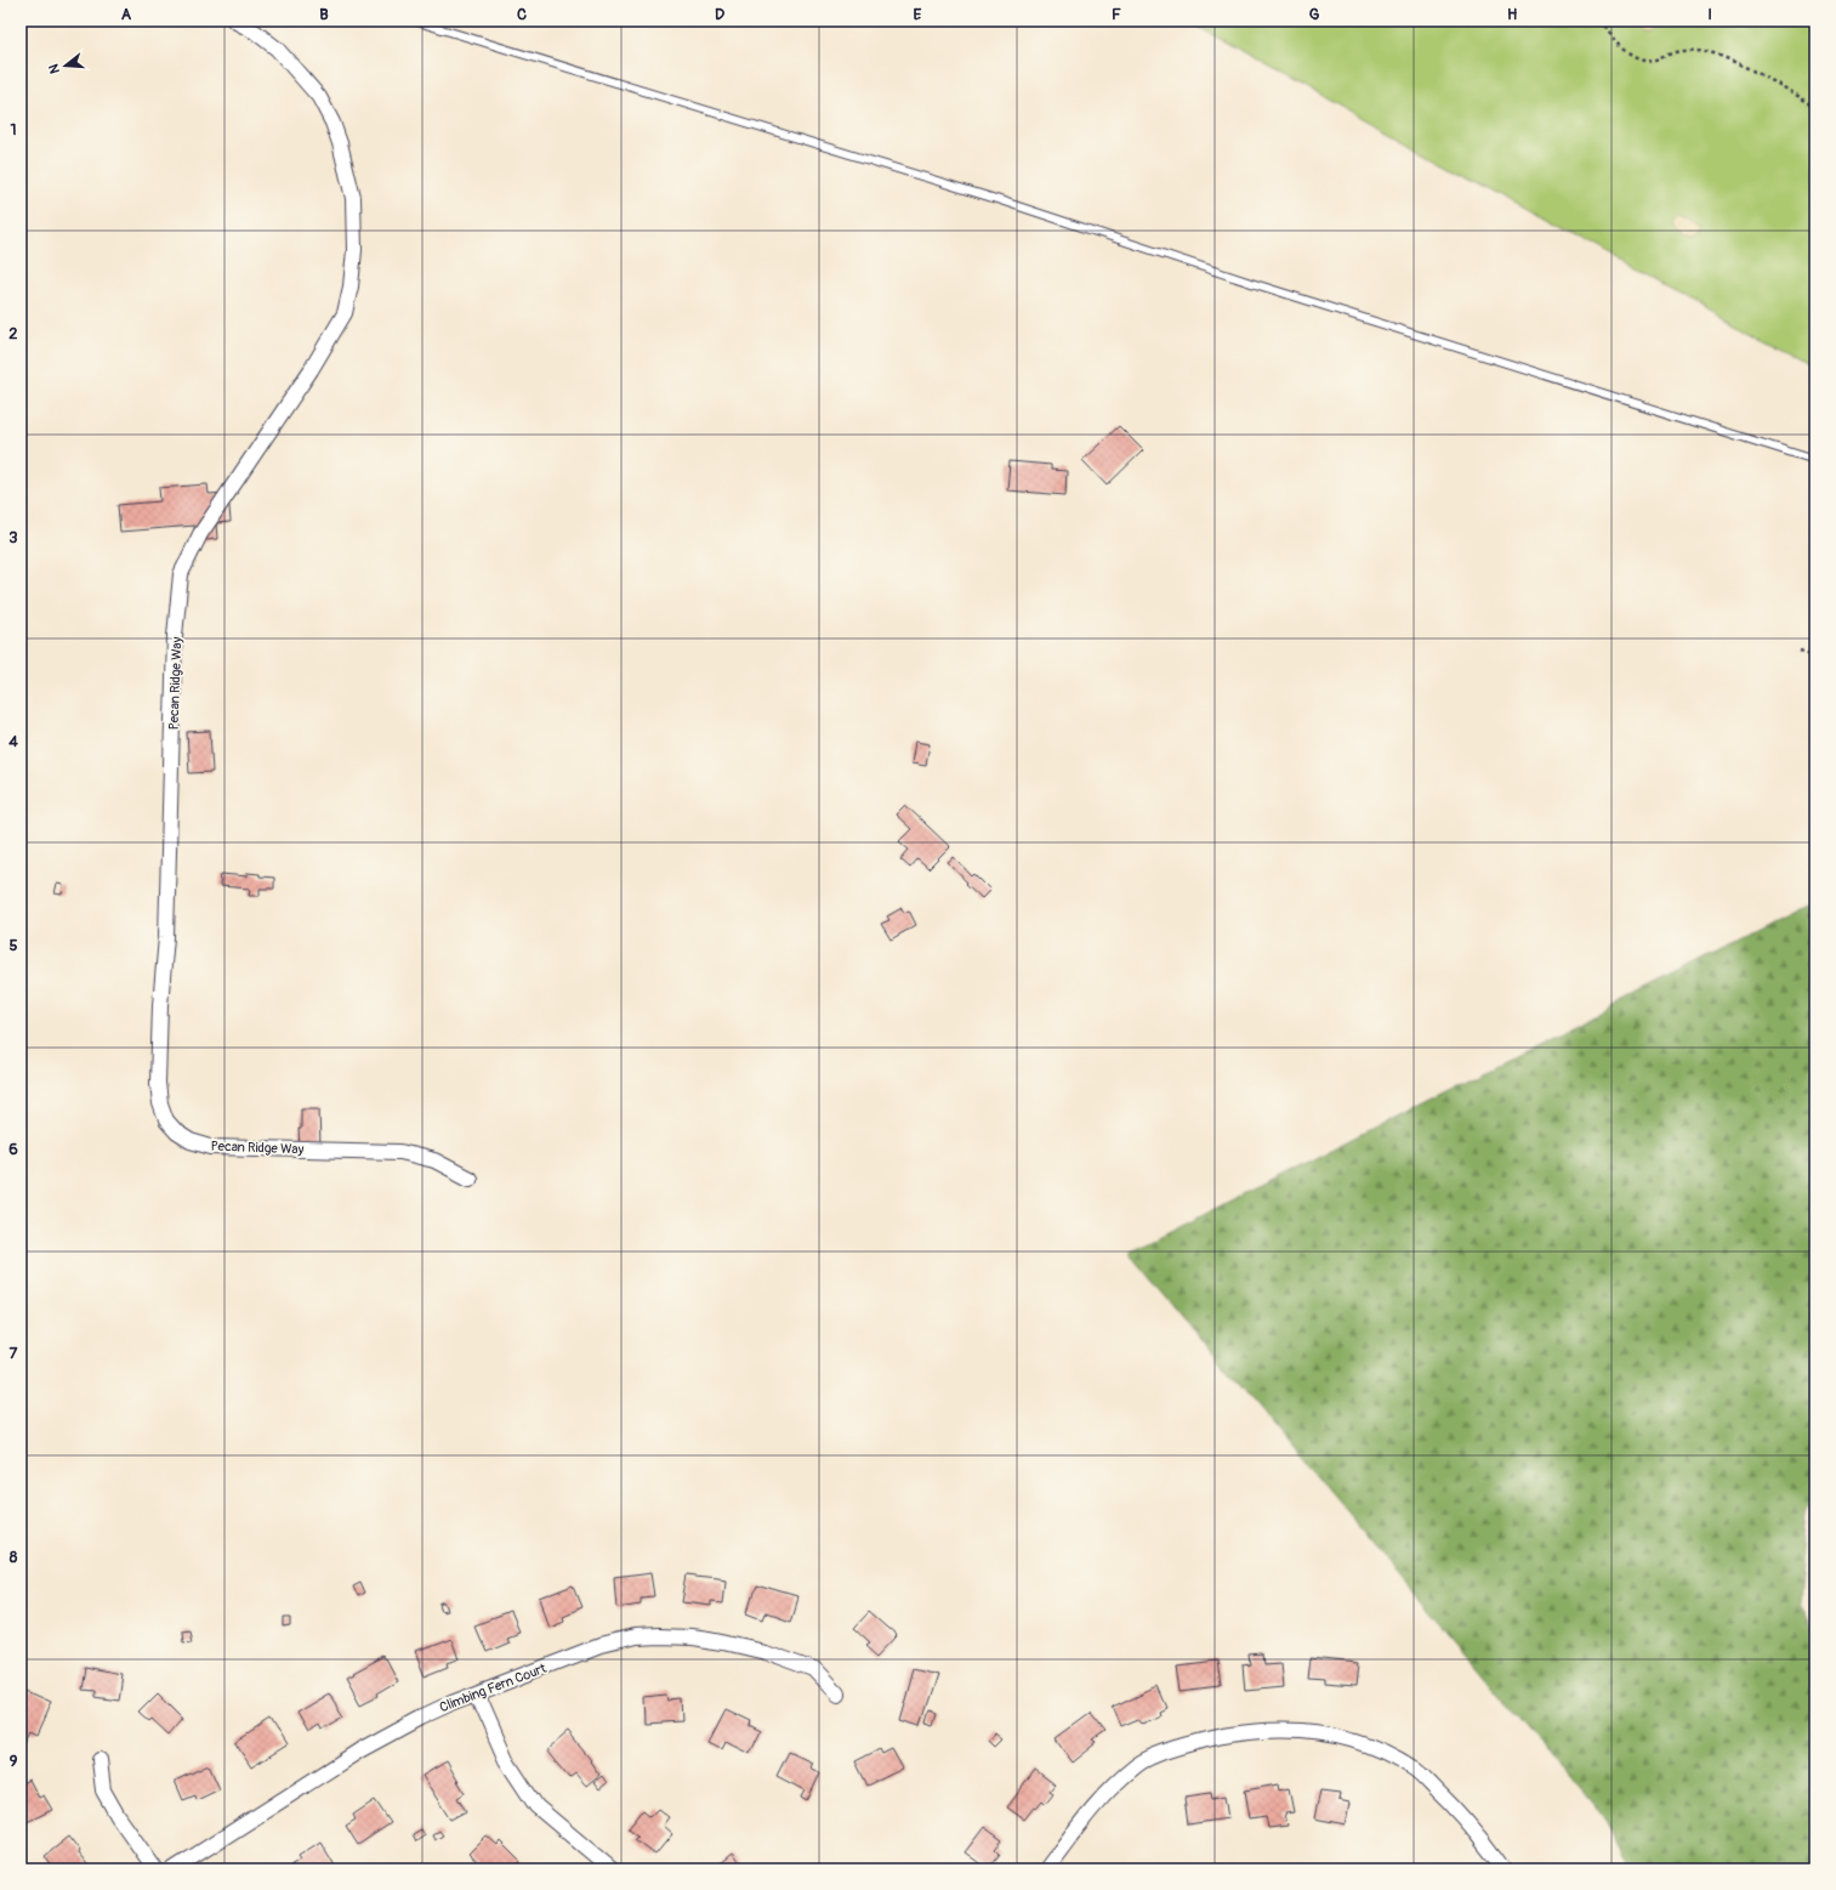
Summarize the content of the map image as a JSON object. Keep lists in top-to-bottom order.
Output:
{
  "streets": {
    "street": ["Pecan Ridge Way", "Climbing Fern Court"]
  },
  "north": "left",
  "grid": {
    "columns": [
      "A",
      "B",
      "C",
      "D",
      "E",
      "F",
      "G",
      "H",
      "I"
    ],
    "rows": [
      "1",
      "2",
      "3",
      "4",
      "5",
      "6",
      "7",
      "8",
      "9"
    ]
  }
}
